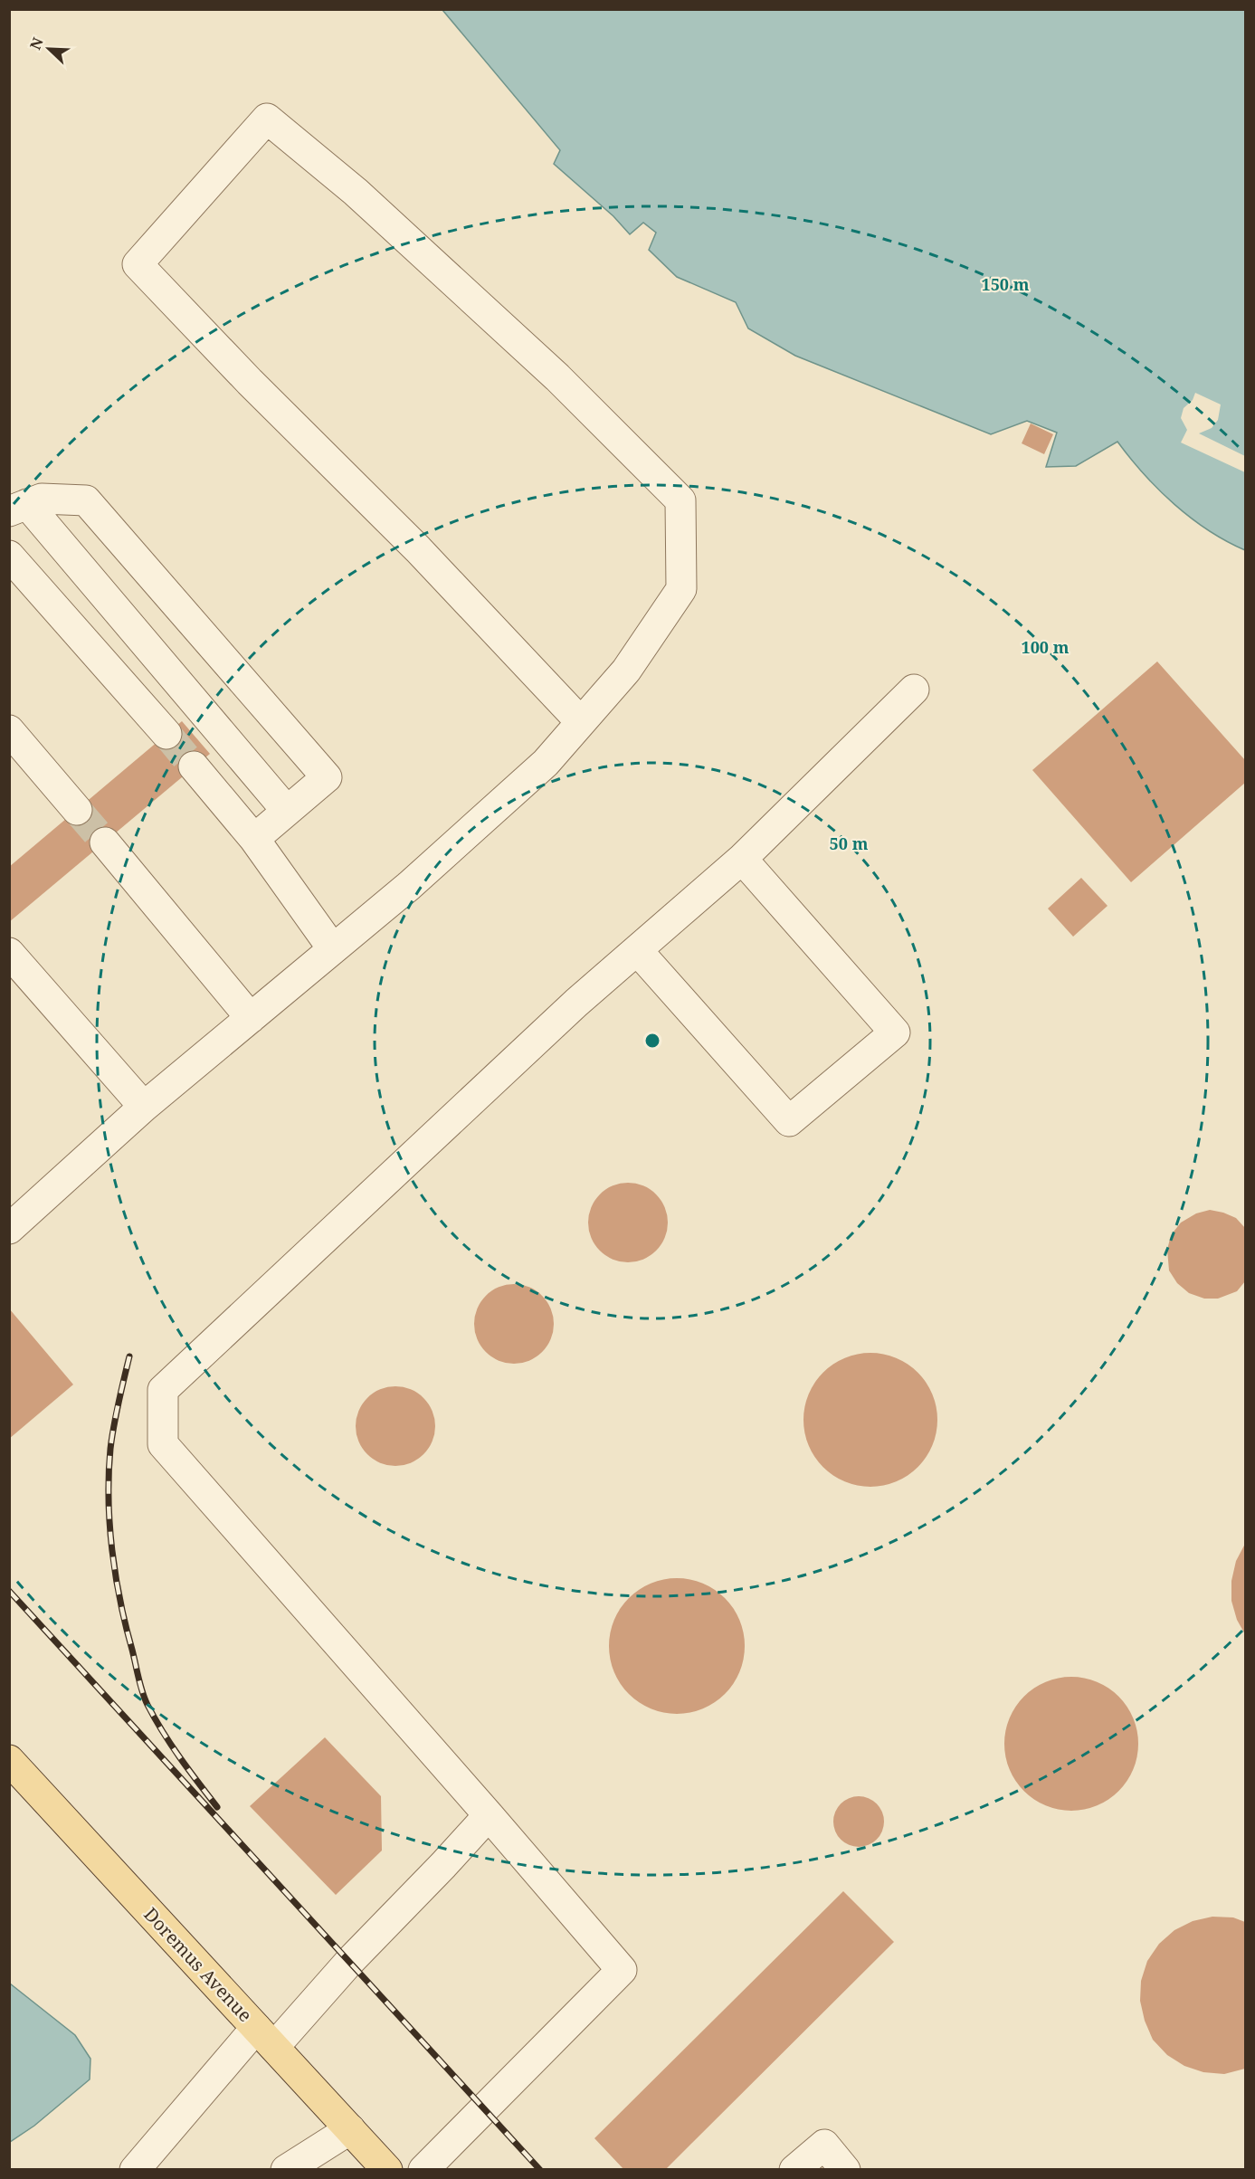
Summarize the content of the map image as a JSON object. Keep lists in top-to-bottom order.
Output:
{
  "streets": {
    "main road": ["Doremus Avenue"]
  },
  "north": "top left",
  "rings": ["150 m", "100 m", "50 m"]
}
